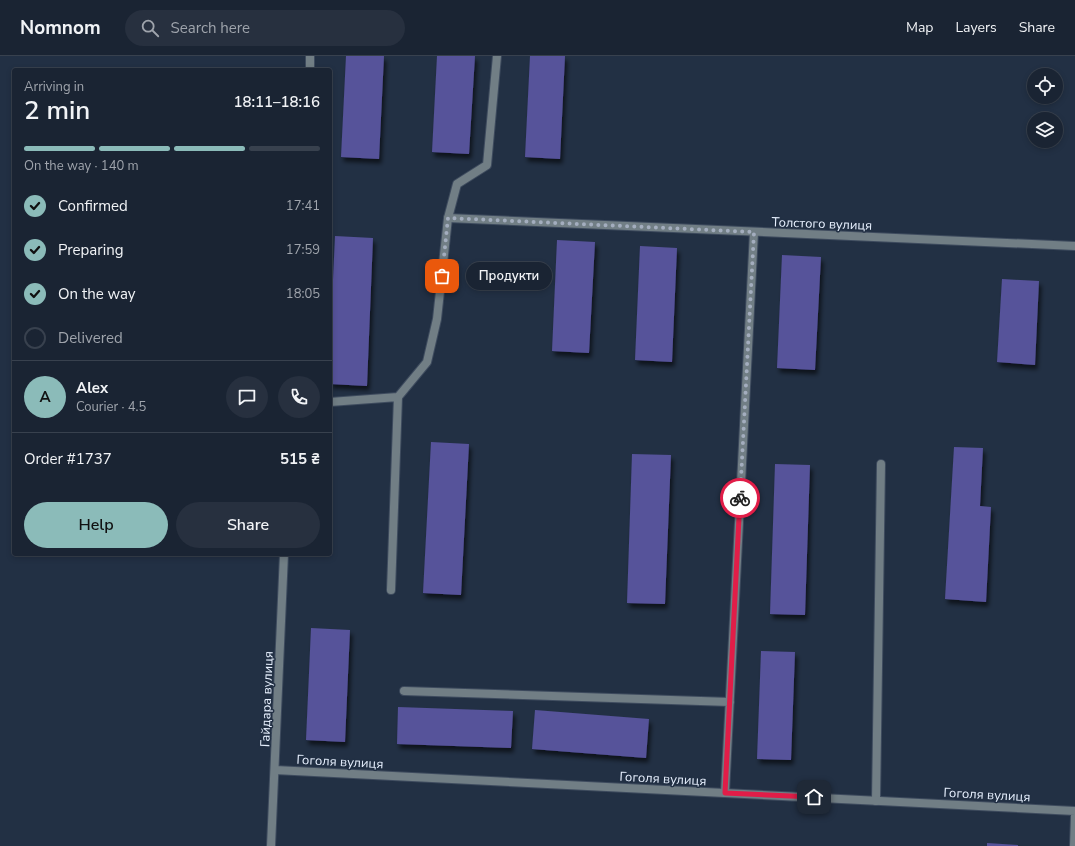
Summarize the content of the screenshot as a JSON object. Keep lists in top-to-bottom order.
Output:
{
  "streets": {
    "street": ["Толстого вулиця", "Гайдара вулиця", "Гоголя вулиця"]
  },
  "crossings": [
    ["Гайдара вулиця", "Гоголя вулиця"]
  ],
  "places": ["Продукти"],
  "page": {
    "header": "Nomnom",
    "search": "Search here",
    "nav": ["Map", "Layers", "Share"],
    "heading": ["2 min", "Arriving in", "18:11–18:16"],
    "panel": [
      "Alex",
      "Courier · 4.5",
      "Order #1737",
      "515 ₴"
    ],
    "bar": "On the way · 140 m",
    "list": [
      ["Confirmed", "17:41"],
      ["Preparing", "17:59"],
      ["On the way", "18:05"],
      "Delivered"
    ],
    "bubble": "Продукти",
    "round": "A",
    "buttons": ["Help", "Share"]
  }
}
